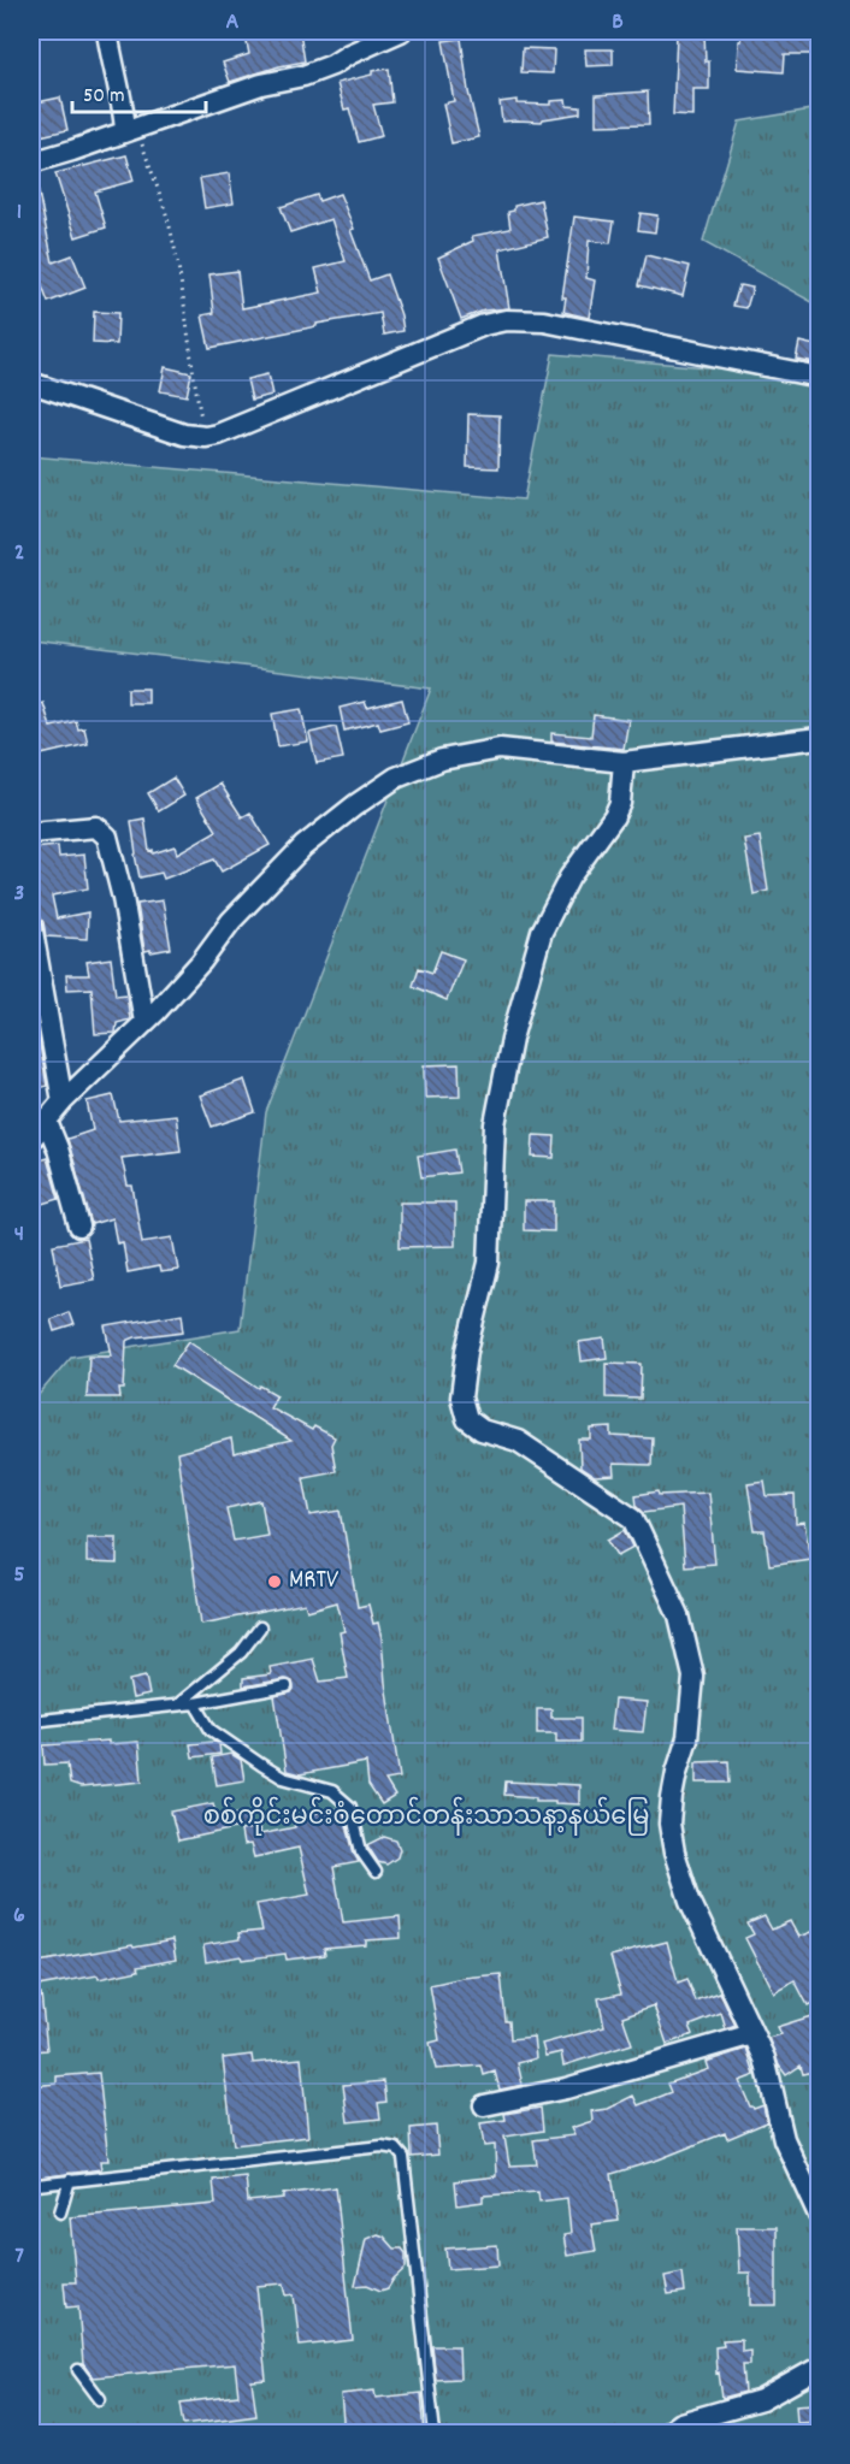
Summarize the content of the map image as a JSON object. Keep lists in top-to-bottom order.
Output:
{
  "parks": ["စစ်ကိုင်းမင်းဝံတောင်တန်းသာသနာ့နယ်မြေ"],
  "places": ["MRTV"],
  "scale_bar": "50 m",
  "grid": {
    "columns": ["A", "B"],
    "rows": [
      "1",
      "2",
      "3",
      "4",
      "5",
      "6",
      "7"
    ]
  }
}
